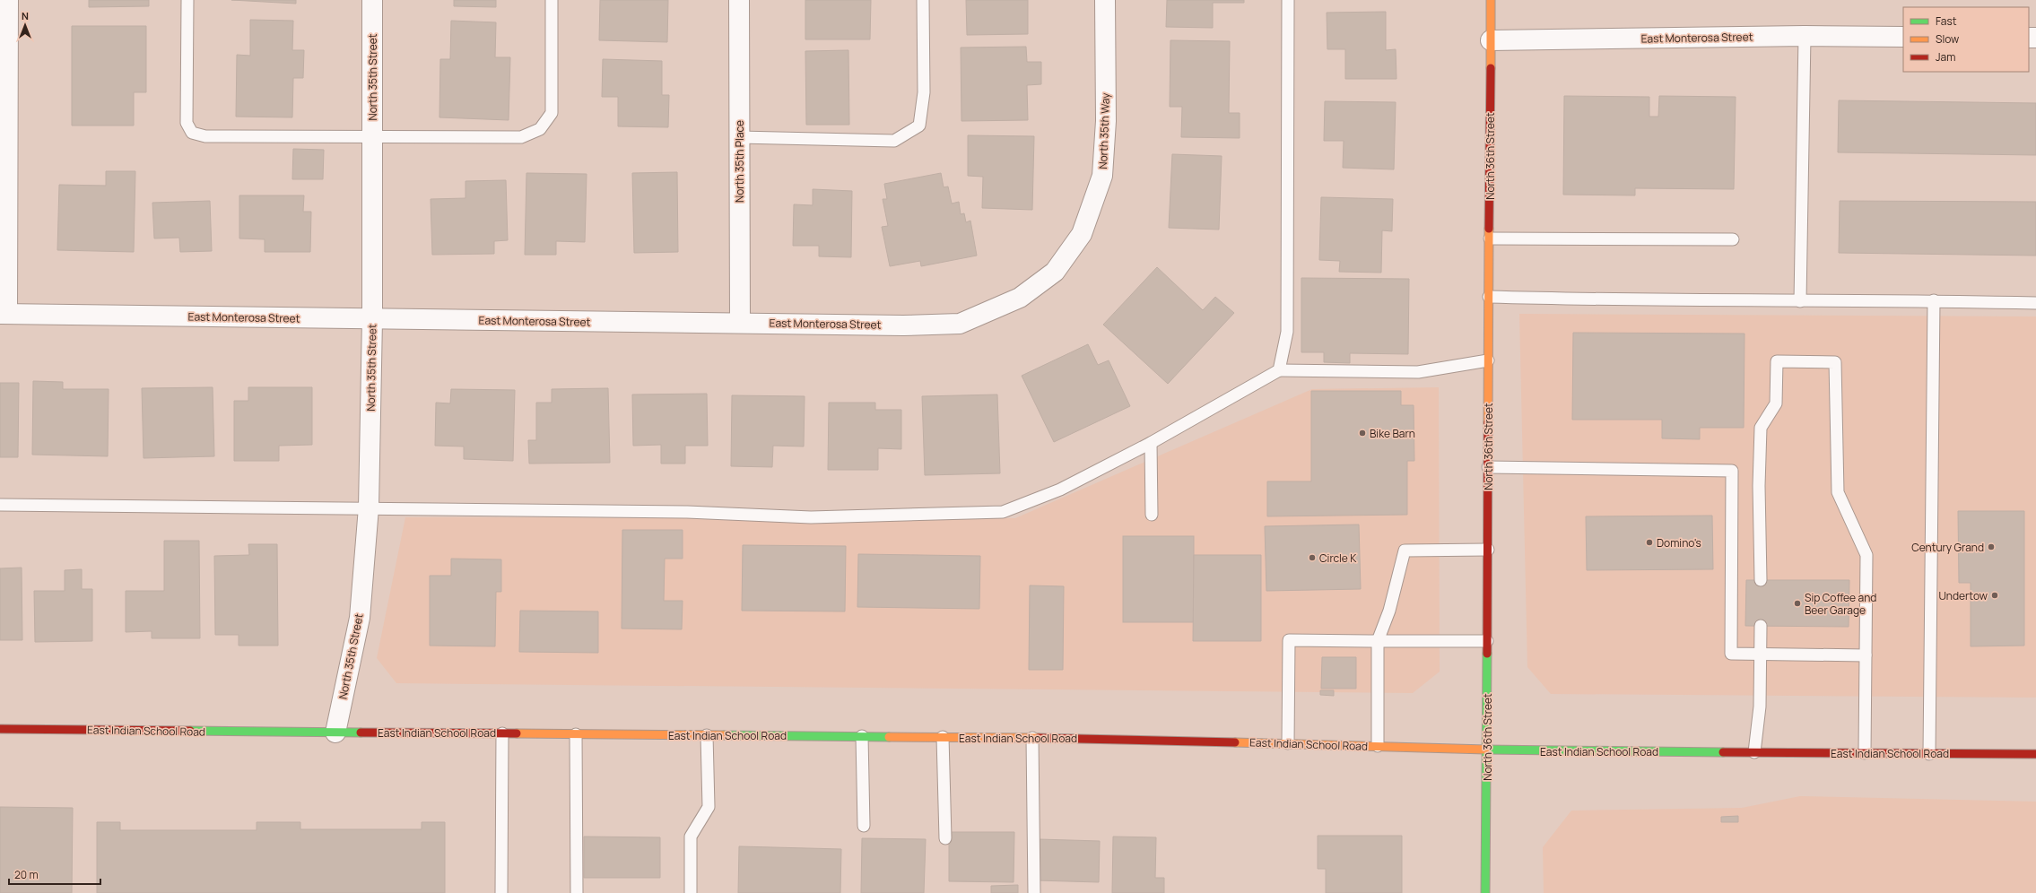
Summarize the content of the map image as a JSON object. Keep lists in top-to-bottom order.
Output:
{
  "streets": {
    "main road": ["North 36th Street", "East Indian School Road"],
    "street": [
      "East Monterosa Street",
      "North 35th Street",
      "North 35th Way",
      "North 35th Place"
    ]
  },
  "crossings": [
    ["East Monterosa Street", "North 35th Street"],
    ["East Monterosa Street", "North 35th Way"],
    ["East Monterosa Street", "North 36th Street"],
    ["East Monterosa Street", "North 35th Place"],
    ["North 35th Street", "East Indian School Road"],
    ["North 36th Street", "East Indian School Road"]
  ],
  "places": [
    "Bike Barn",
    "Domino's",
    "Century Grand",
    "Circle K",
    "Undertow",
    "Sip Coffee and Beer Garage"
  ],
  "legend": ["Fast", "Slow", "Jam"],
  "scale_bar": "20 m",
  "north": "top"
}
